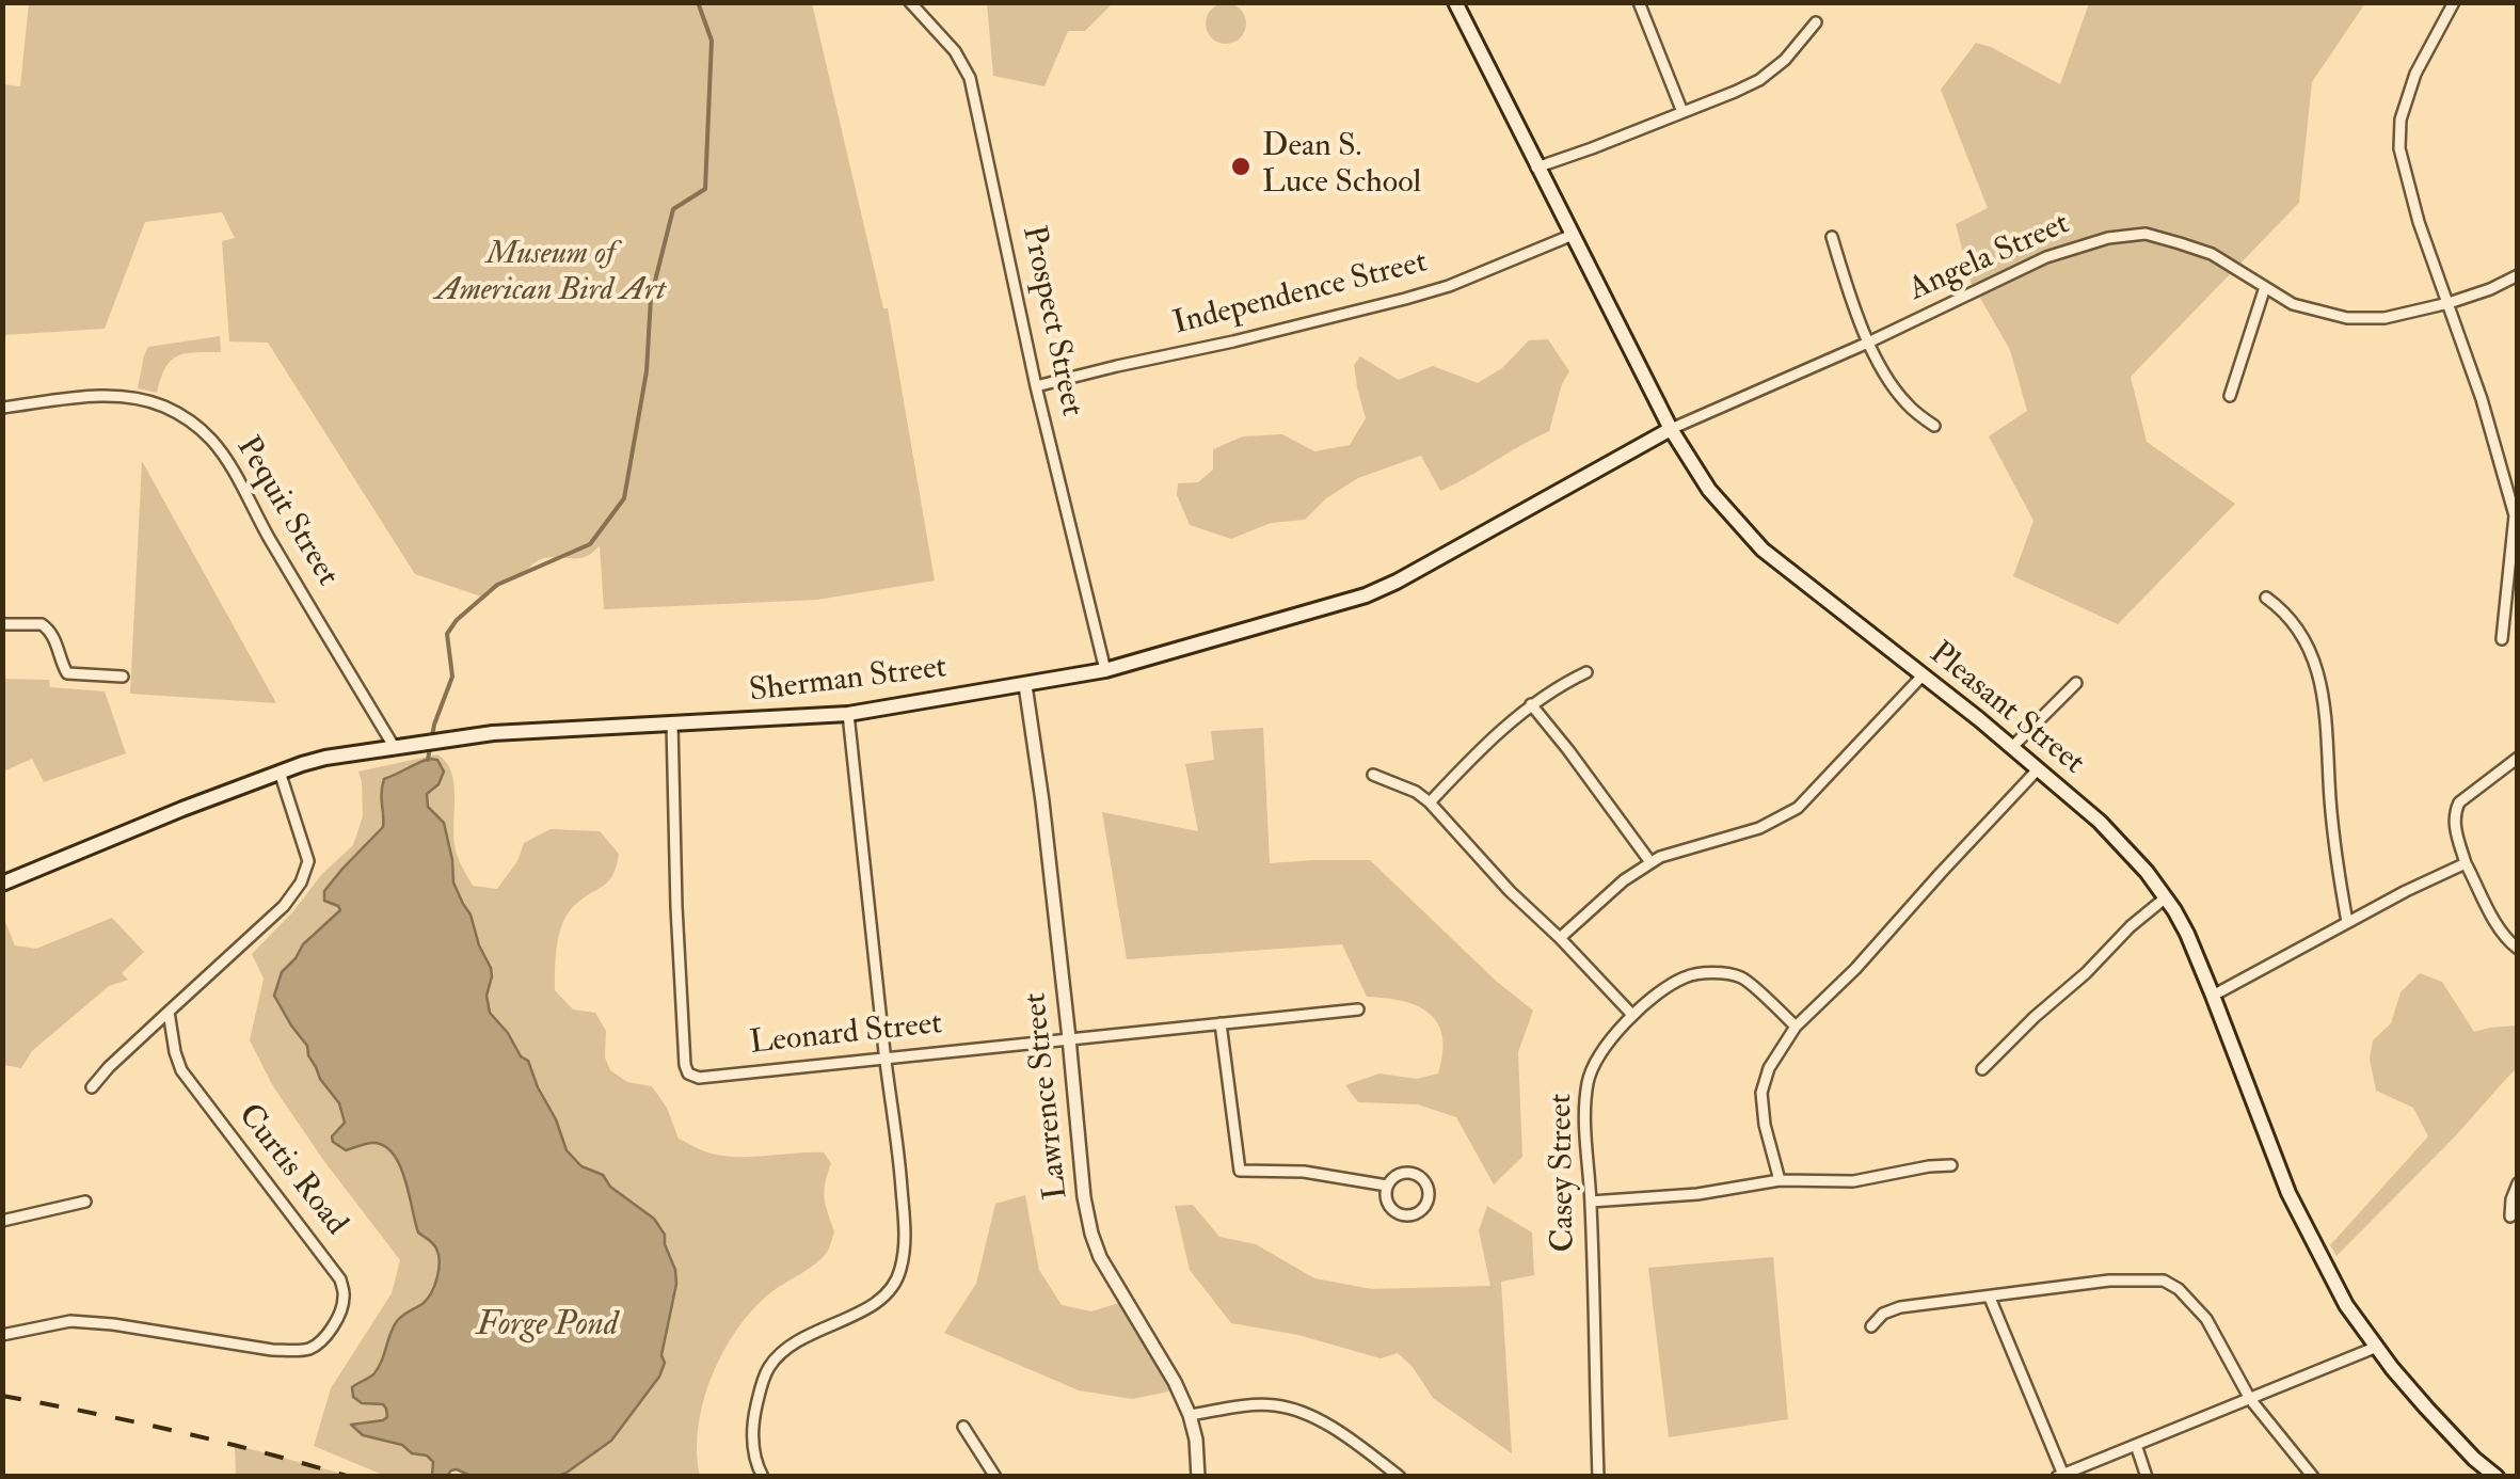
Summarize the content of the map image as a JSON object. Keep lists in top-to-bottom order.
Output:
{
  "streets": {
    "main road": ["Sherman Street", "Pleasant Street"],
    "street": [
      "Angela Street",
      "Independence Street",
      "Prospect Street",
      "Pequit Street",
      "Leonard Street",
      "Lawrence Street",
      "Curtis Road",
      "Casey Street"
    ]
  },
  "crossings": [
    ["Angela Street", "Sherman Street"],
    ["Angela Street", "Pleasant Street"],
    ["Independence Street", "Prospect Street"],
    ["Independence Street", "Pleasant Street"],
    ["Prospect Street", "Sherman Street"],
    ["Pequit Street", "Sherman Street"],
    ["Sherman Street", "Pleasant Street"],
    ["Sherman Street", "Leonard Street"],
    ["Sherman Street", "Lawrence Street"],
    ["Leonard Street", "Lawrence Street"]
  ],
  "water": ["Forge Pond"],
  "parks": ["Museum of American Bird Art"],
  "places": ["Dean S. Luce School"]
}
